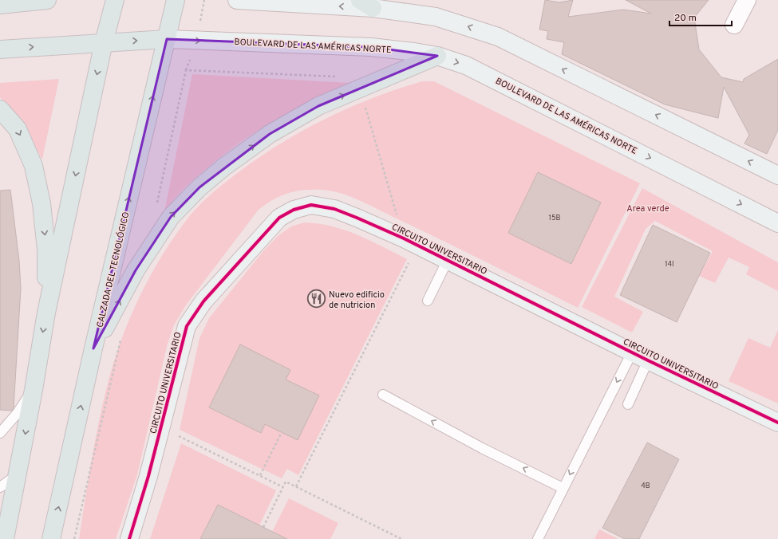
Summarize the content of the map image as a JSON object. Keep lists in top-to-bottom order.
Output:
{
  "streets": {
    "main road": ["BOULEVARD DE LAS AMÉRICAS NORTE", "CIRCUITO UNIVERSITARIO", "CALZADA DEL TECNOLÓGICO"]
  },
  "crossings": [
    ["BOULEVARD DE LAS AMÉRICAS NORTE", "CALZADA DEL TECNOLÓGICO"]
  ],
  "parks": ["Area verde"],
  "places": {
    "restaurant": ["Nuevo edificio de nutricion"]
  },
  "house_numbers": ["15B", "14I", "4B"],
  "scale_bar": "20 m"
}
